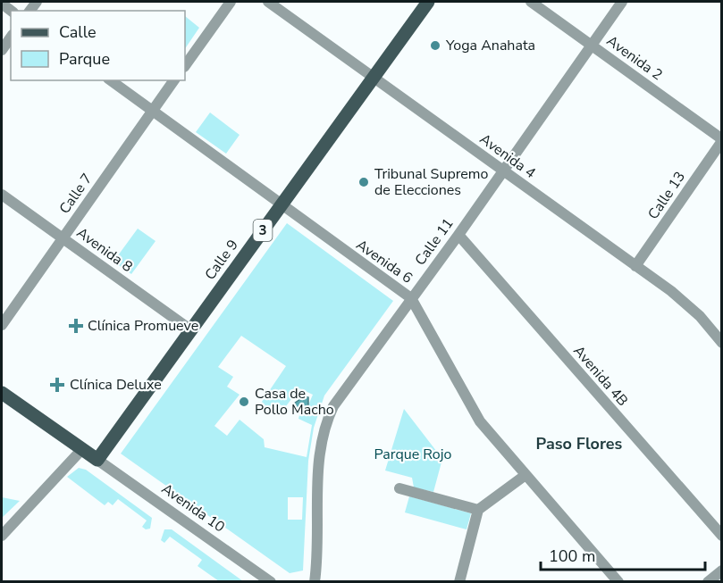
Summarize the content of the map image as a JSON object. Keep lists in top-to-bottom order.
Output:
{
  "streets": {
    "main road": ["3", "Calle 9"],
    "street": [
      "Avenida 2",
      "Avenida 4",
      "Calle 7",
      "Calle 13",
      "Calle 11",
      "Avenida 8",
      "Avenida 6",
      "Avenida 4B",
      "Avenida 10"
    ]
  },
  "crossings": [
    ["Avenida 2", "Calle 13"],
    ["Avenida 2", "Calle 11"],
    ["Avenida 4", "Calle 13"],
    ["Avenida 4", "Calle 11"],
    ["Avenida 4", "Calle 9"],
    ["Calle 7", "Avenida 8"],
    ["Calle 7", "Avenida 6"],
    ["Calle 11", "Avenida 6"],
    ["Calle 11", "Avenida 4B"],
    ["Avenida 8", "Calle 9"],
    ["Calle 9", "Avenida 6"],
    ["Calle 9", "Avenida 10"]
  ],
  "districts": ["Paso Flores"],
  "parks": ["Parque Rojo"],
  "places": {
    "other": ["Yoga Anahata", "Tribunal Supremo de Elecciones", "Casa de Pollo Macho"],
    "health": ["Clínica Promueve", "Clínica Deluxe"]
  },
  "legend": ["Calle", "Parque"],
  "scale_bar": "100 m"
}
